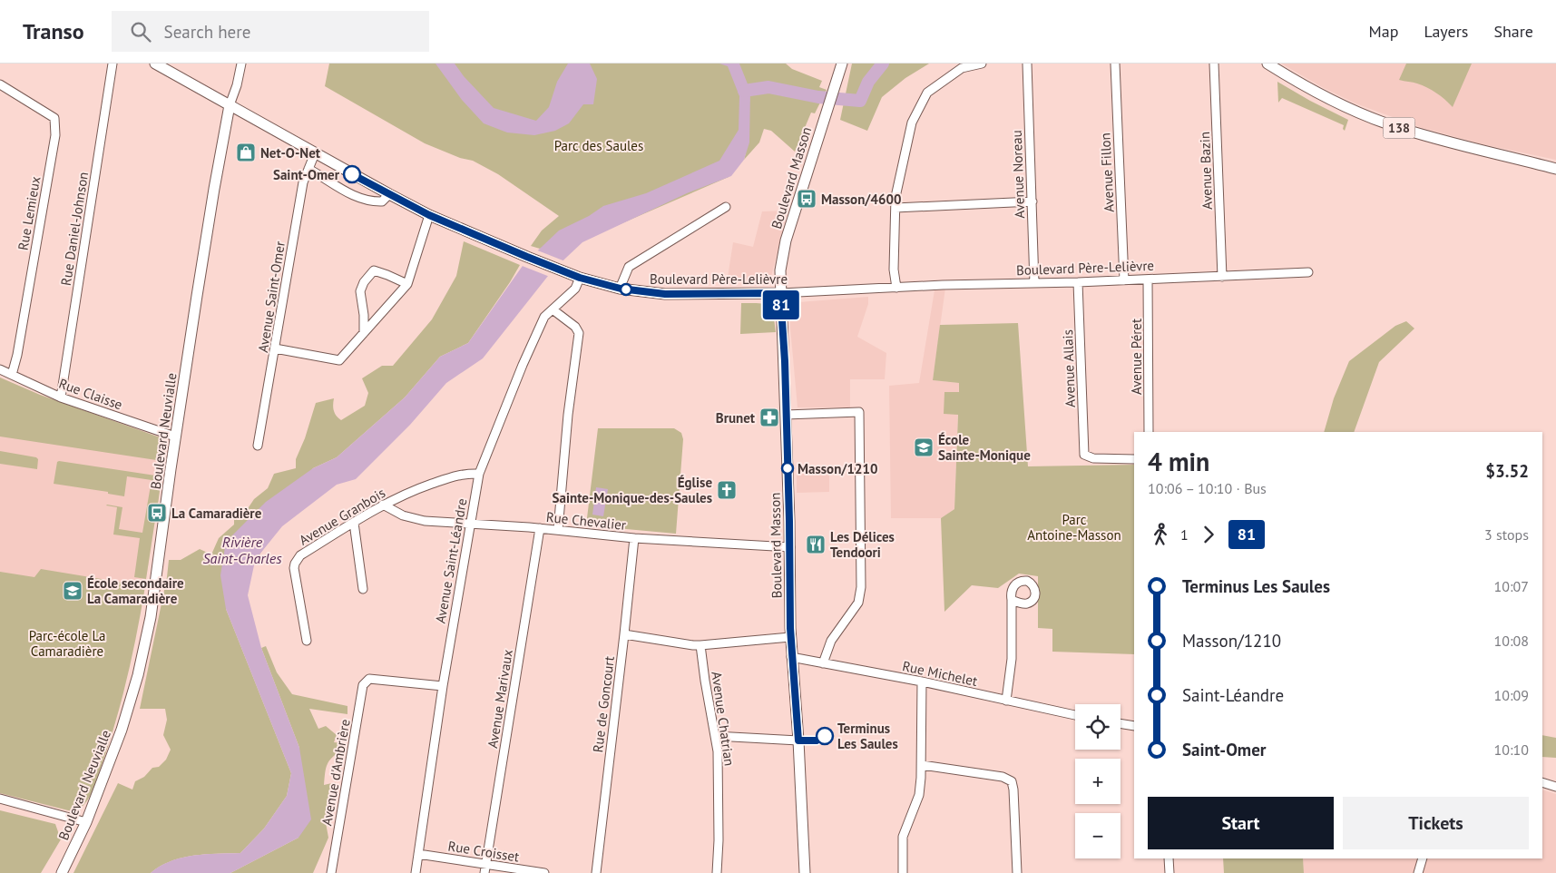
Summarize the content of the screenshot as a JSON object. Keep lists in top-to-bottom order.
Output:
{
  "streets": {
    "main road": [
      "138",
      "Boulevard Masson",
      "Boulevard Père-Lelièvre",
      "Boulevard Neuvialle"
    ],
    "street": [
      "Avenue Bazin",
      "Avenue Fillon",
      "Avenue Noreau",
      "Rue Lemieux",
      "Rue Daniel-Johnson",
      "Avenue Saint-Omer",
      "Avenue Péret",
      "Avenue Allais",
      "Rue Claisse",
      "Avenue Granbois",
      "Rue Chevalier",
      "Avenue Saint-Léandre",
      "Rue Michelet",
      "Avenue Marivaux",
      "Rue de Goncourt",
      "Avenue Chatrian",
      "Avenue d'Ambrière",
      "Rue Croisset"
    ]
  },
  "crossings": [
    ["Avenue Bazin", "Boulevard Père-Lelièvre"],
    ["Avenue Fillon", "Boulevard Père-Lelièvre"],
    ["Avenue Noreau", "Boulevard Père-Lelièvre"],
    ["Boulevard Masson", "Boulevard Père-Lelièvre"],
    ["Boulevard Masson", "Rue Chevalier"],
    ["Boulevard Masson", "Rue Michelet"],
    ["Rue Lemieux", "Rue Claisse"],
    ["Rue Daniel-Johnson", "Rue Claisse"],
    ["Boulevard Père-Lelièvre", "Avenue Saint-Omer"],
    ["Boulevard Père-Lelièvre", "Avenue Péret"],
    ["Boulevard Père-Lelièvre", "Avenue Allais"],
    ["Boulevard Père-Lelièvre", "Boulevard Neuvialle"],
    ["Boulevard Père-Lelièvre", "Avenue Saint-Léandre"],
    ["Rue Claisse", "Boulevard Neuvialle"],
    ["Avenue Granbois", "Rue Chevalier"],
    ["Avenue Granbois", "Avenue Saint-Léandre"],
    ["Rue Chevalier", "Avenue Saint-Léandre"],
    ["Rue Chevalier", "Avenue Marivaux"],
    ["Rue Chevalier", "Rue de Goncourt"],
    ["Avenue Saint-Léandre", "Avenue d'Ambrière"],
    ["Avenue Saint-Léandre", "Rue Croisset"],
    ["Avenue Marivaux", "Rue Croisset"]
  ],
  "water": ["Rivière Saint-Charles"],
  "parks": ["Parc des Saules", "Parc Antoine-Masson", "Parc-école La Camaradière"],
  "places": {
    "shop": ["Net-O-Net"],
    "other": ["Saint-Omer", "Masson/1210", "Terminus Les Saules"],
    "bus stop": ["Masson/4600", "La Camaradière"],
    "pharmacy": ["Brunet"],
    "school or university": ["École Sainte-Monique", "École secondaire La Camaradière"],
    "church": ["Église Sainte-Monique-des-Saules"],
    "restaurant": ["Les Délices Tendoori"]
  },
  "lines": ["bus line 81"],
  "page": {
    "header": "Transo",
    "search": "Search here",
    "nav": ["Map", "Layers", "Share"],
    "on_map": "81",
    "heading": ["4 min", "10:06 – 10:10 · Bus", "$3.52"],
    "legs": ["1", "81", "3 stops"],
    "list": [
      {
        "name": "Terminus Les Saules",
        "value": "10:07"
      },
      {
        "name": "Masson/1210",
        "value": "10:08"
      },
      {
        "name": "Saint-Léandre",
        "value": "10:09"
      },
      {
        "name": "Saint-Omer",
        "value": "10:10"
      }
    ],
    "map_buttons": ["+", "−"],
    "buttons": ["Start", "Tickets"]
  }
}
